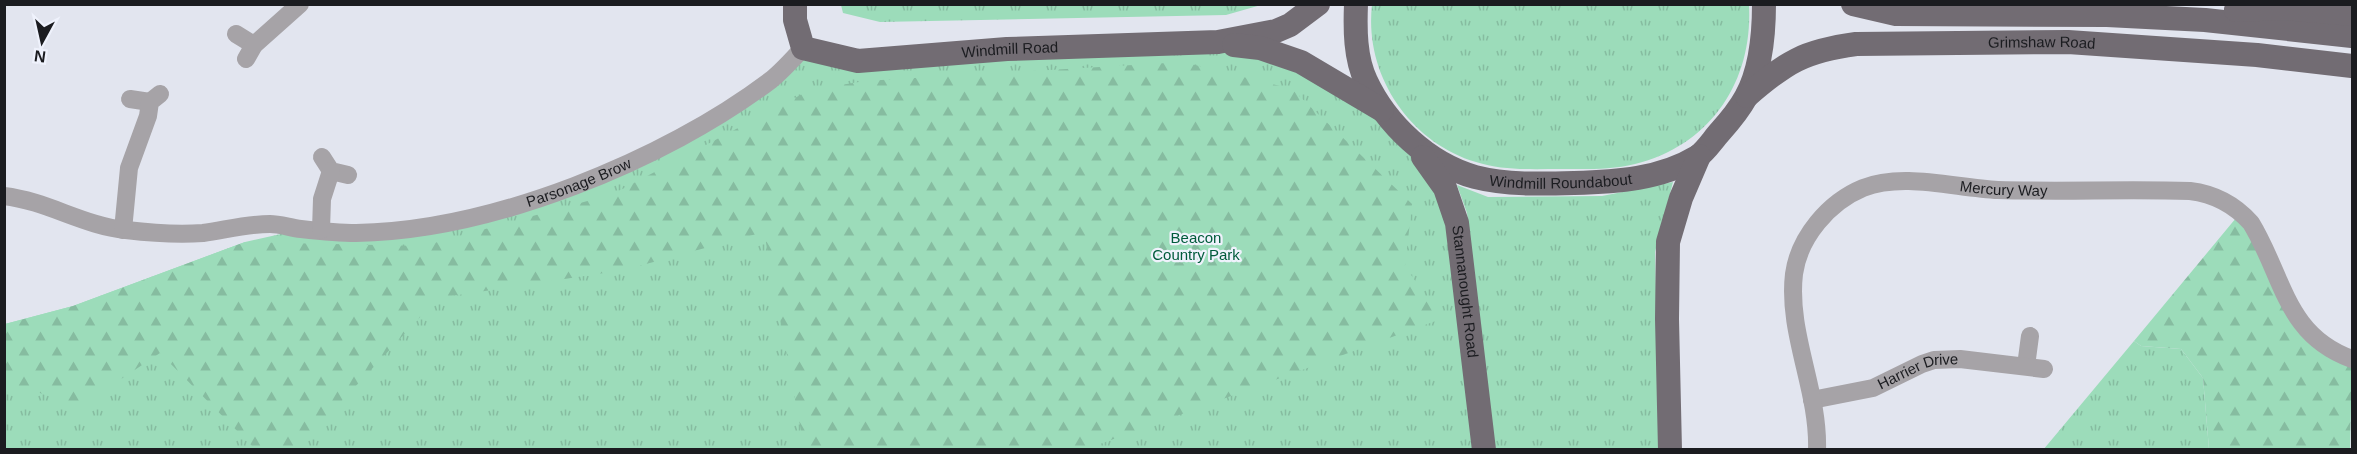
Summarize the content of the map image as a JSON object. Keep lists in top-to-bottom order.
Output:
{
  "streets": {
    "main road": [
      "Grimshaw Road",
      "Windmill Road",
      "Windmill Roundabout",
      "Stannanought Road"
    ],
    "street": ["Parsonage Brow", "Mercury Way", "Harrier Drive"]
  },
  "crossings": [
    ["Grimshaw Road", "Windmill Roundabout"],
    ["Windmill Road", "Windmill Roundabout"],
    ["Windmill Road", "Parsonage Brow"],
    ["Windmill Roundabout", "Stannanought Road"],
    ["Mercury Way", "Harrier Drive"]
  ],
  "parks": ["Beacon Country Park"],
  "north": "bottom"
}
